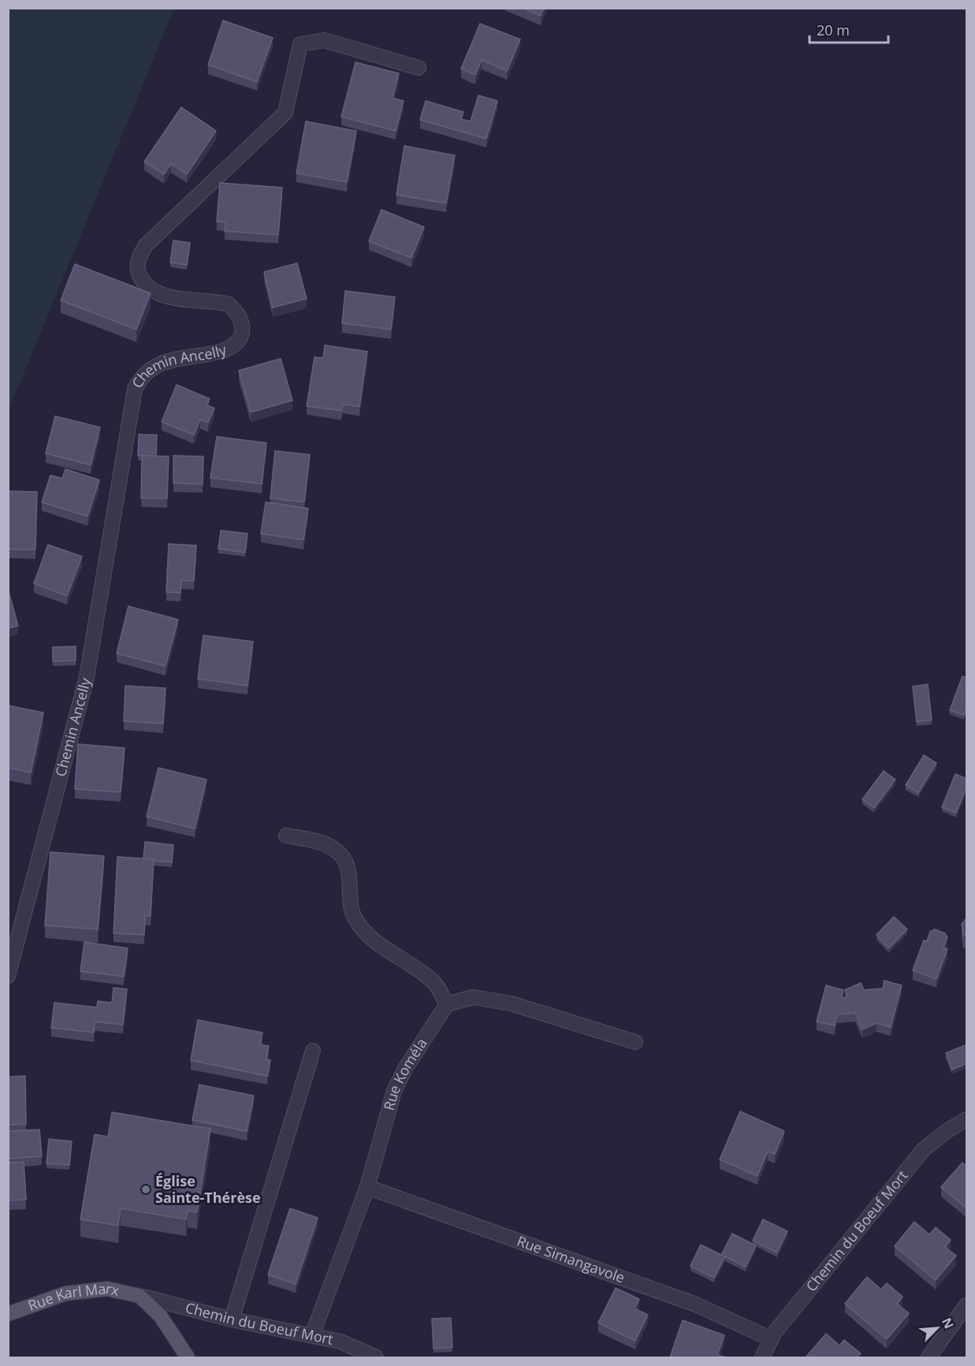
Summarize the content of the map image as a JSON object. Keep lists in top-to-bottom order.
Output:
{
  "streets": {
    "main road": ["Rue Karl Marx"],
    "street": [
      "Chemin Ancelly",
      "Rue Koméla",
      "Chemin du Boeuf Mort",
      "Rue Simangavole"
    ]
  },
  "crossings": [
    ["Rue Koméla", "Chemin du Boeuf Mort"],
    ["Rue Koméla", "Rue Simangavole"],
    ["Chemin du Boeuf Mort", "Rue Simangavole"],
    ["Chemin du Boeuf Mort", "Rue Karl Marx"]
  ],
  "places": ["Église Sainte-Thérèse"],
  "scale_bar": "20 m",
  "north": "top right"
}
